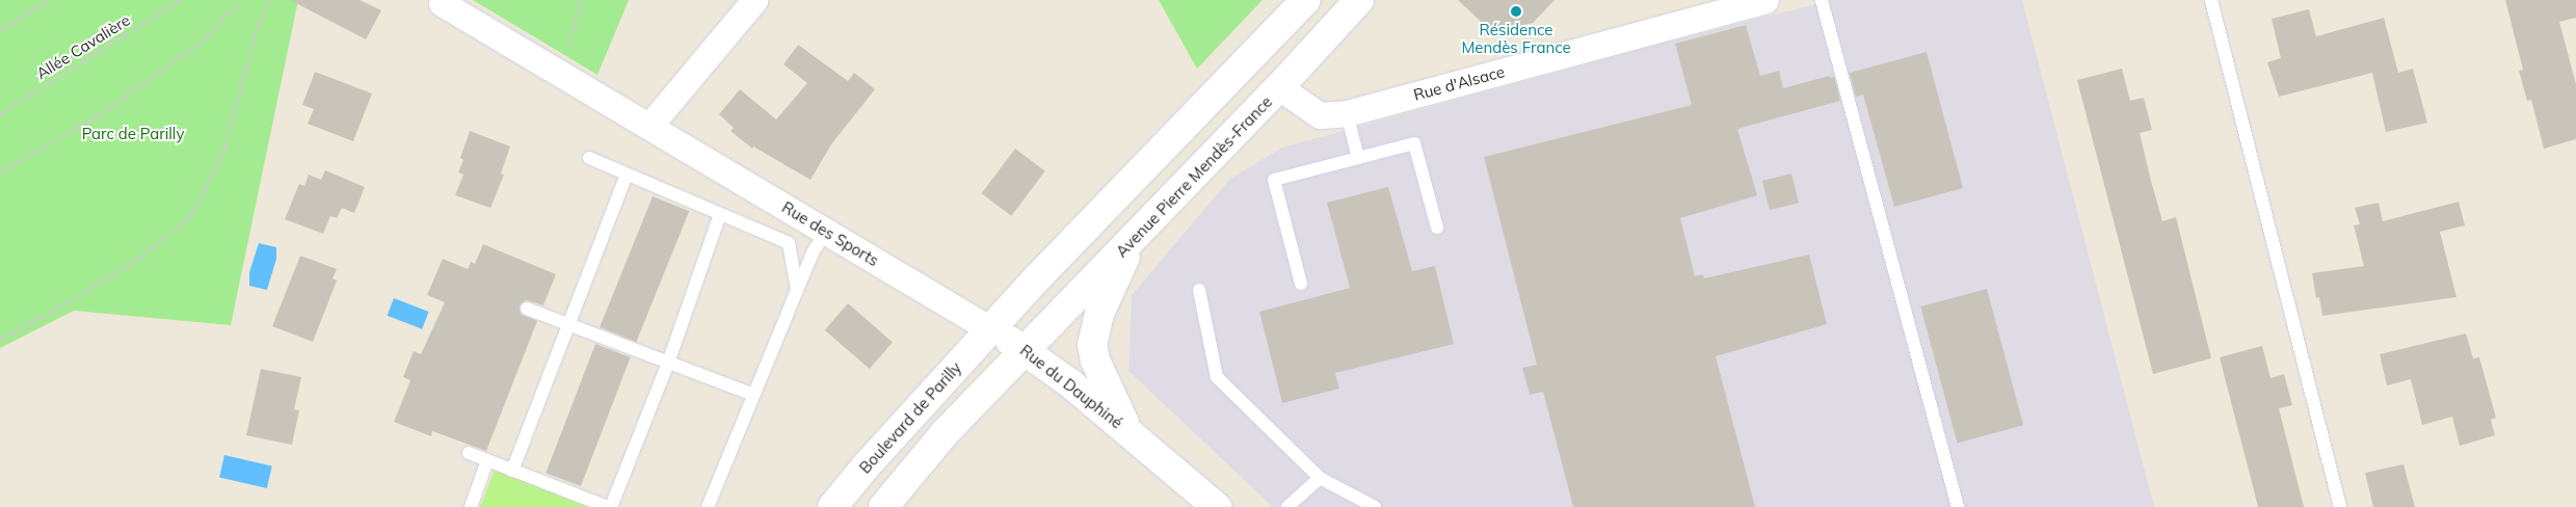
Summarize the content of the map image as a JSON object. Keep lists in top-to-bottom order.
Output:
{
  "streets": {
    "main road": ["Avenue Pierre Mendès-France", "Rue du Dauphiné", "Boulevard de Parilly"],
    "street": ["Rue d'Alsace", "Rue des Sports"],
    "path": ["Allée Cavalière"]
  },
  "crossings": [
    ["Rue d'Alsace", "Avenue Pierre Mendès-France"],
    ["Avenue Pierre Mendès-France", "Rue des Sports"],
    ["Avenue Pierre Mendès-France", "Rue du Dauphiné"],
    ["Avenue Pierre Mendès-France", "Boulevard de Parilly"],
    ["Rue des Sports", "Rue du Dauphiné"],
    ["Rue des Sports", "Boulevard de Parilly"],
    ["Rue du Dauphiné", "Boulevard de Parilly"]
  ],
  "parks": ["Parc de Parilly"],
  "places": ["Résidence Mendès France"]
}
